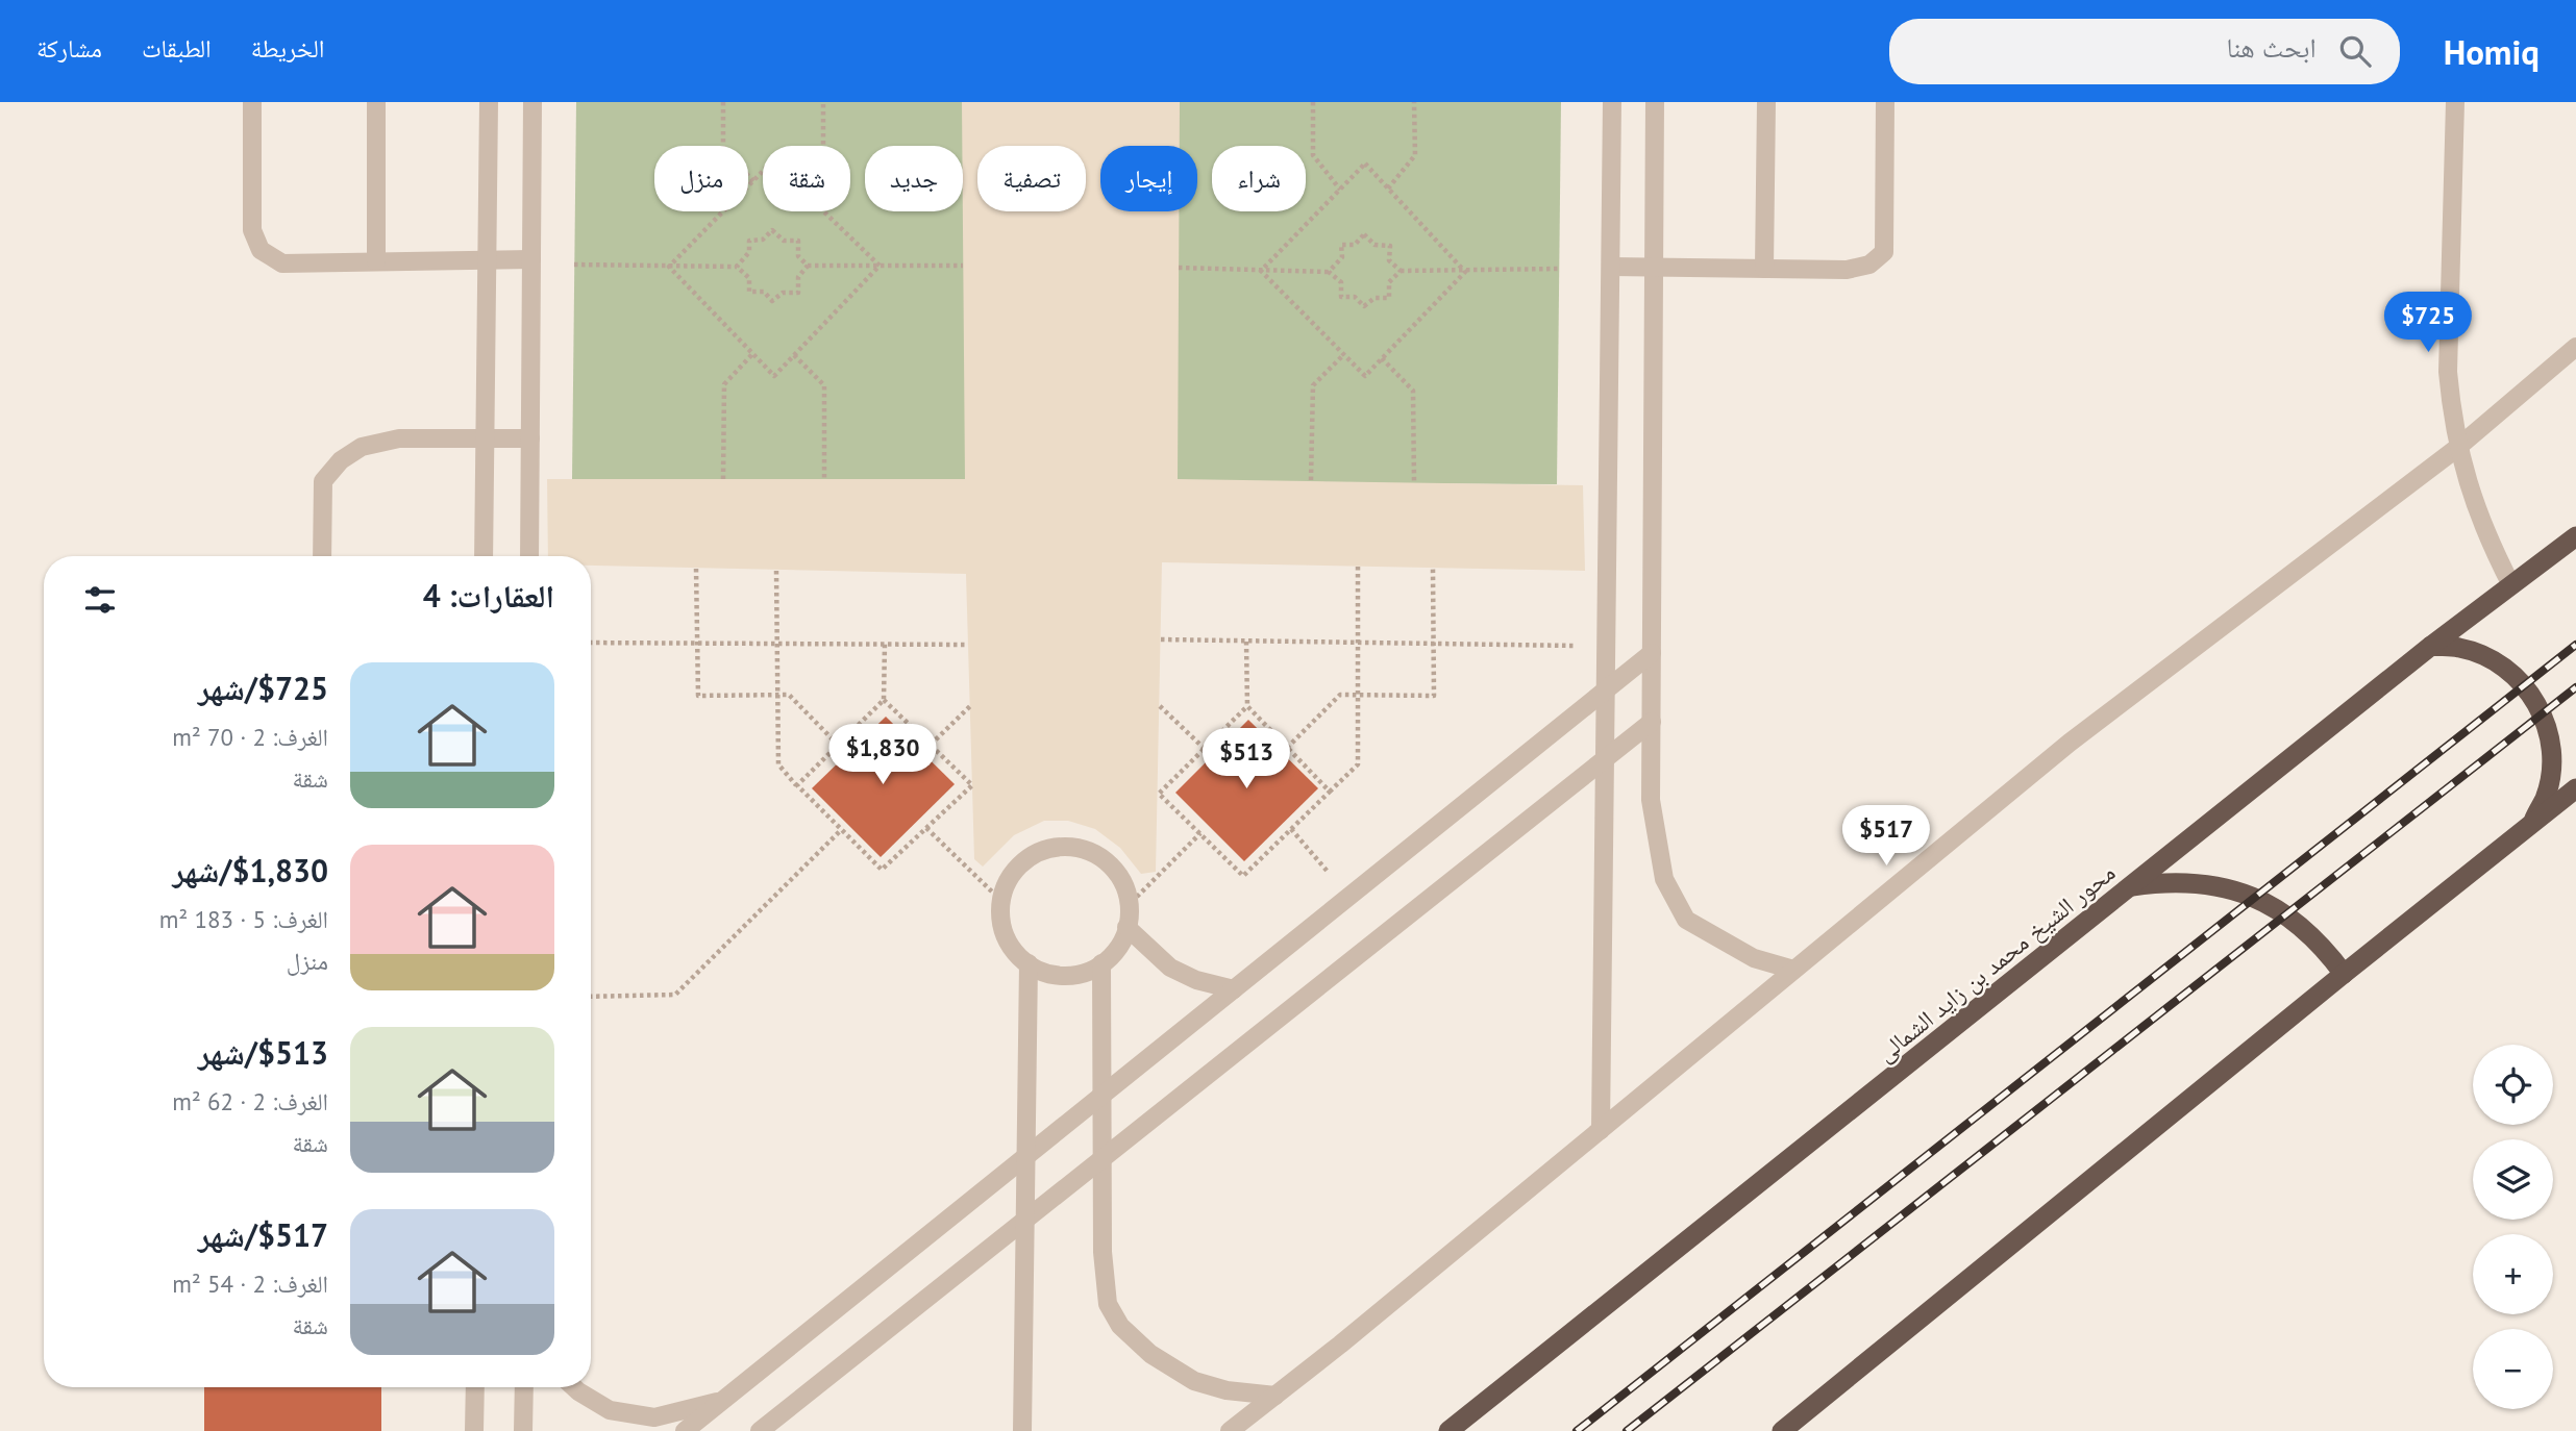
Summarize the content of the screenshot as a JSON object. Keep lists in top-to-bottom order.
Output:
{
  "streets": {
    "highway": ["محور الشيخ محمد بن زايد الشمالى"]
  },
  "page": {
    "header": "Homiq",
    "search": "ابحث هنا",
    "nav": ["الخريطة", "الطبقات", "مشاركة"],
    "chip": [
      "شراء",
      "إيجار",
      "تصفية",
      "جديد",
      "شقة",
      "منزل"
    ],
    "price": [
      "$725",
      "$1,830",
      "$513",
      "$517"
    ],
    "heading": "العقارات: 4",
    "list": [
      {
        "name": "$725/شهر",
        "note": "الغرف: 2 · 70 m² · شقة"
      },
      {
        "name": "$1,830/شهر",
        "note": "الغرف: 5 · 183 m² · منزل"
      },
      {
        "name": "$513/شهر",
        "note": "الغرف: 2 · 62 m² · شقة"
      },
      {
        "name": "$517/شهر",
        "note": "الغرف: 2 · 54 m² · شقة"
      }
    ],
    "map_buttons": ["+", "−"]
  }
}
